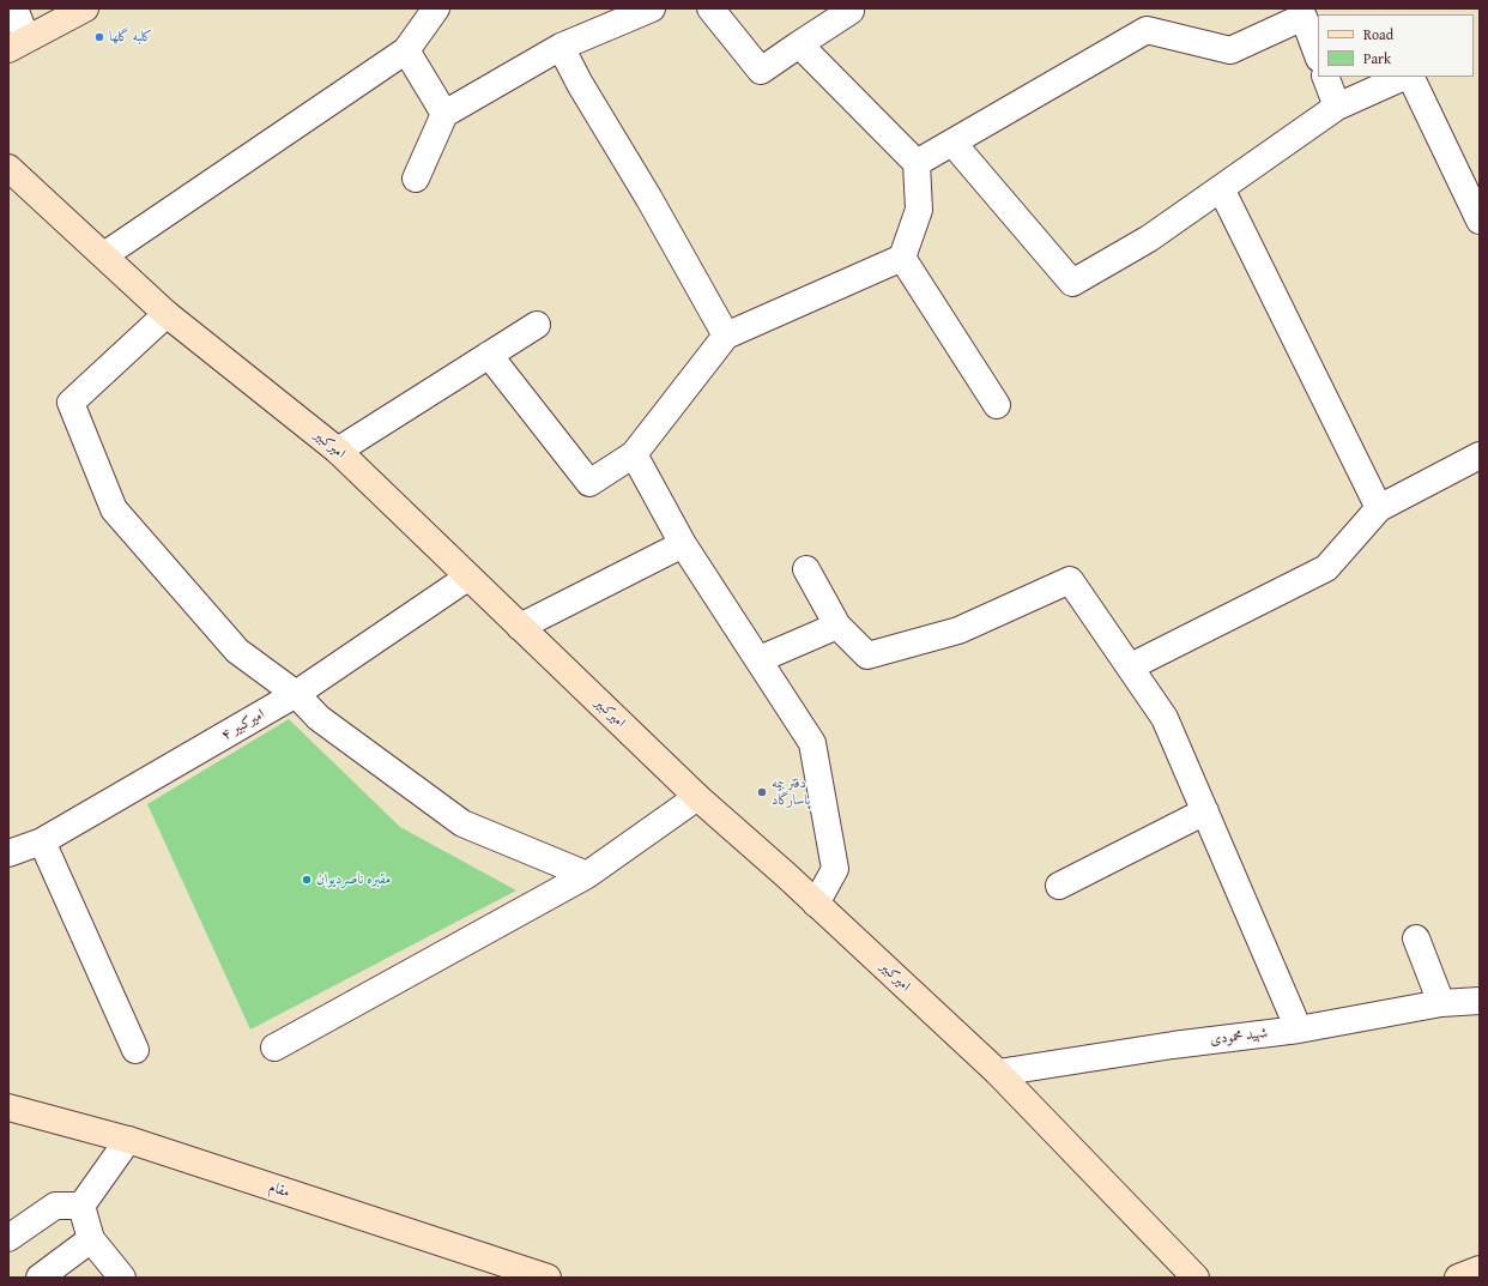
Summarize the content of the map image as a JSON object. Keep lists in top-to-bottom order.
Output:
{
  "streets": {
    "street": [
      "امیرکبیر",
      "امیرکبیر ۴",
      "شهید محمودی",
      "مقام"
    ]
  },
  "crossings": [
    ["امیرکبیر", "امیرکبیر ۴"],
    ["امیرکبیر", "شهید محمودی"]
  ],
  "places": ["کلبه گلها", "دفتر بیمه پاسارگاد", "مقبره ناصردیوان"],
  "legend": ["Road", "Park"]
}
